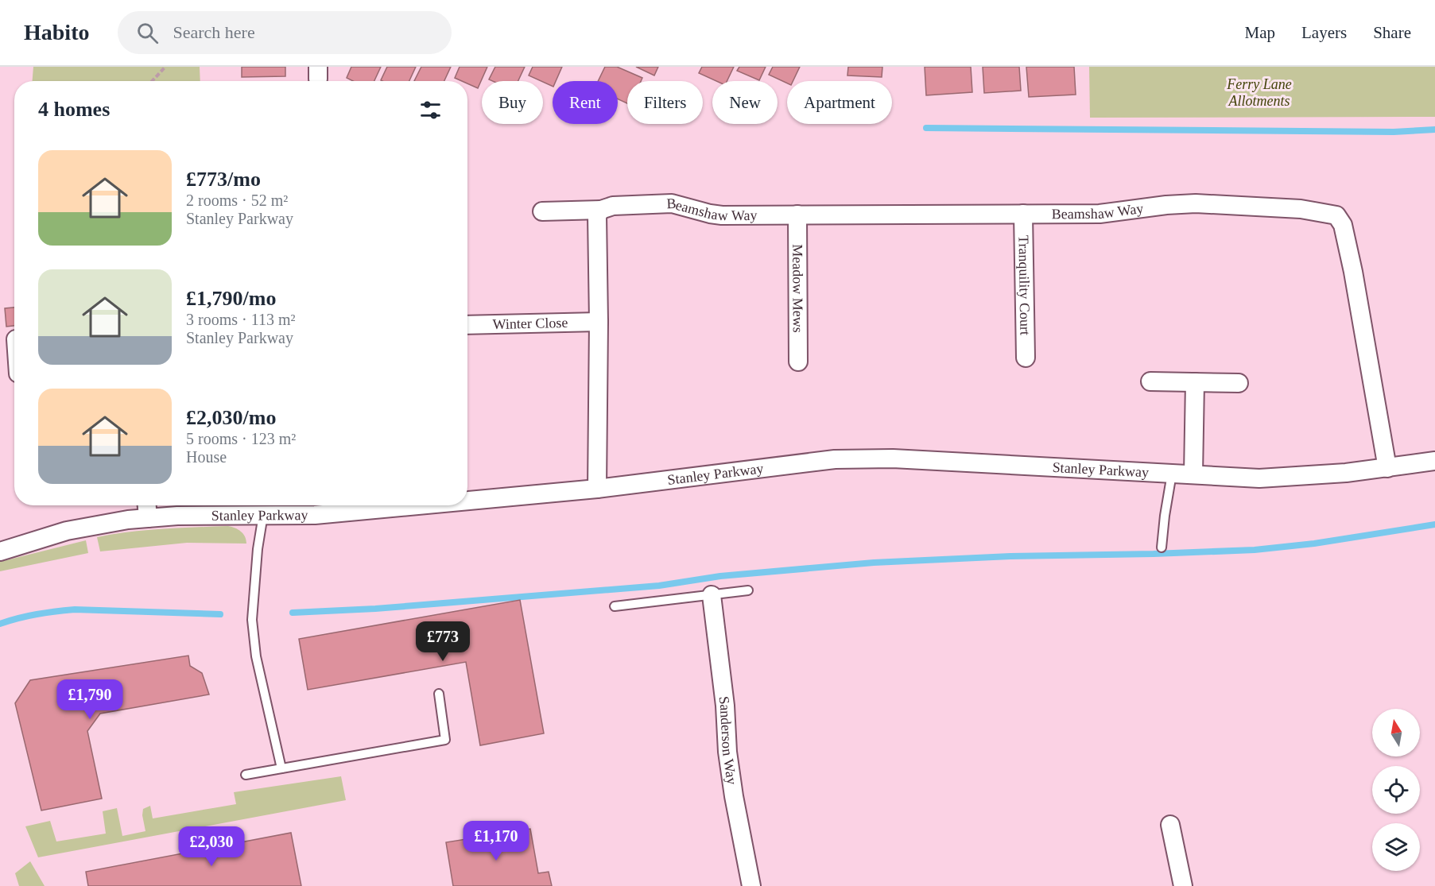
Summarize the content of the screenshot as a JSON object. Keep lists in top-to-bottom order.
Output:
{
  "streets": {
    "street": [
      "Beamshaw Way",
      "Tranquility Court",
      "Meadow Mews",
      "Winter Close",
      "Stanley Parkway",
      "Sanderson Way"
    ]
  },
  "crossings": [
    ["Beamshaw Way", "Tranquility Court"],
    ["Beamshaw Way", "Meadow Mews"],
    ["Beamshaw Way", "Stanley Parkway"]
  ],
  "parks": ["Ferry Lane Allotments"],
  "north": "top",
  "page": {
    "header": "Habito",
    "search": "Search here",
    "nav": ["Map", "Layers", "Share"],
    "chip": [
      "Buy",
      "Rent",
      "Filters",
      "New",
      "Apartment"
    ],
    "heading": "4 homes",
    "list": [
      {
        "name": "£773/mo",
        "note": "2 rooms · 52 m² · Stanley Parkway"
      },
      {
        "name": "£1,790/mo",
        "note": "3 rooms · 113 m² · Stanley Parkway"
      },
      {
        "name": "£2,030/mo",
        "note": "5 rooms · 123 m² · House"
      }
    ],
    "price": [
      "£773",
      "£1,790",
      "£1,170",
      "£2,030"
    ]
  }
}
